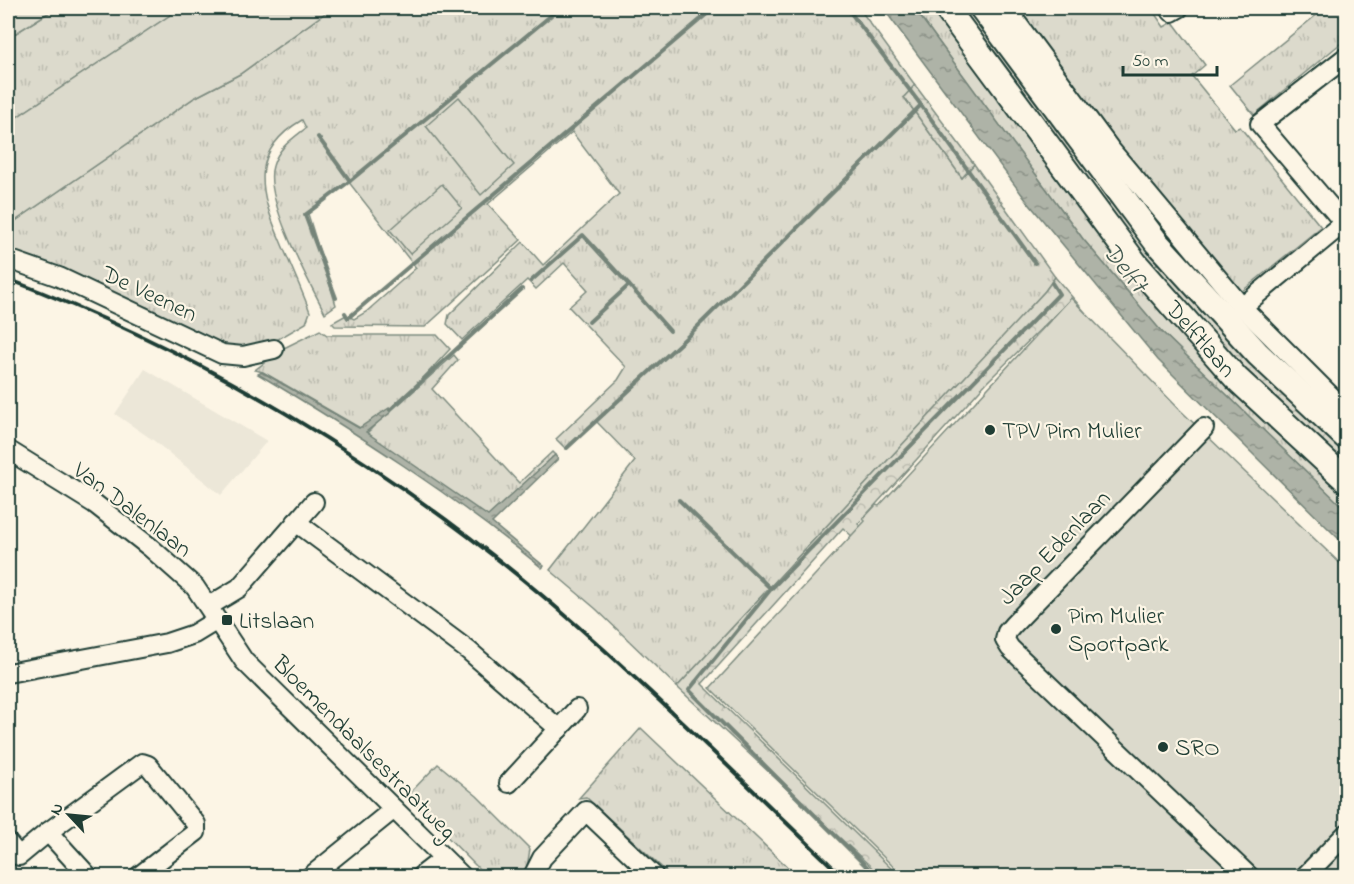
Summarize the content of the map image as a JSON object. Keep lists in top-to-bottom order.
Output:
{
  "streets": {
    "main road": ["Delftlaan"],
    "street": [
      "De Veenen",
      "Van Dalenlaan",
      "Jaap Edenlaan",
      "Bloemendaalsestraatweg"
    ]
  },
  "crossings": [
    ["Van Dalenlaan", "Bloemendaalsestraatweg"]
  ],
  "water": ["Delft"],
  "places": {
    "other": ["TPV Pim Mulier", "Pim Mulier Sportpark", "SRO"],
    "transit": ["Litslaan"]
  },
  "scale_bar": "50 m",
  "north": "top left"
}
